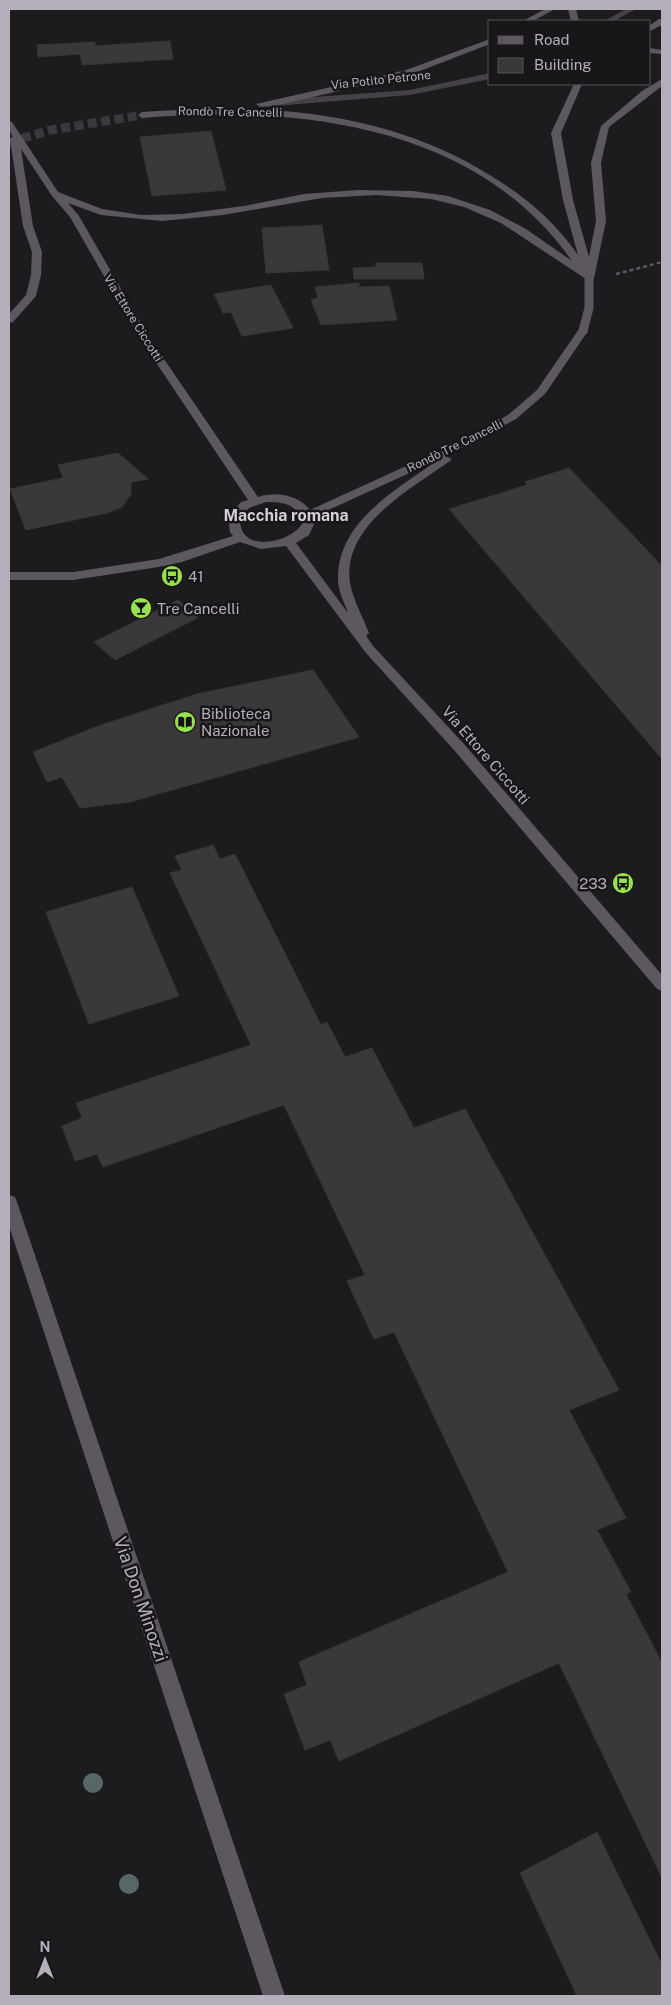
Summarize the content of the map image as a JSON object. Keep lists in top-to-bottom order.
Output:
{
  "streets": {
    "main road": ["Rondò Tre Cancelli", "Via Ettore Ciccotti", "Via Don Minozzi"],
    "lane": ["Via Potito Petrone"]
  },
  "crossings": [
    ["Rondò Tre Cancelli", "Via Ettore Ciccotti"]
  ],
  "districts": ["Macchia romana"],
  "places": {
    "bus stop": ["41", "233"],
    "bar": ["Tre Cancelli"],
    "library": ["Biblioteca Nazionale"]
  },
  "legend": ["Road", "Building"],
  "north": "top"
}
